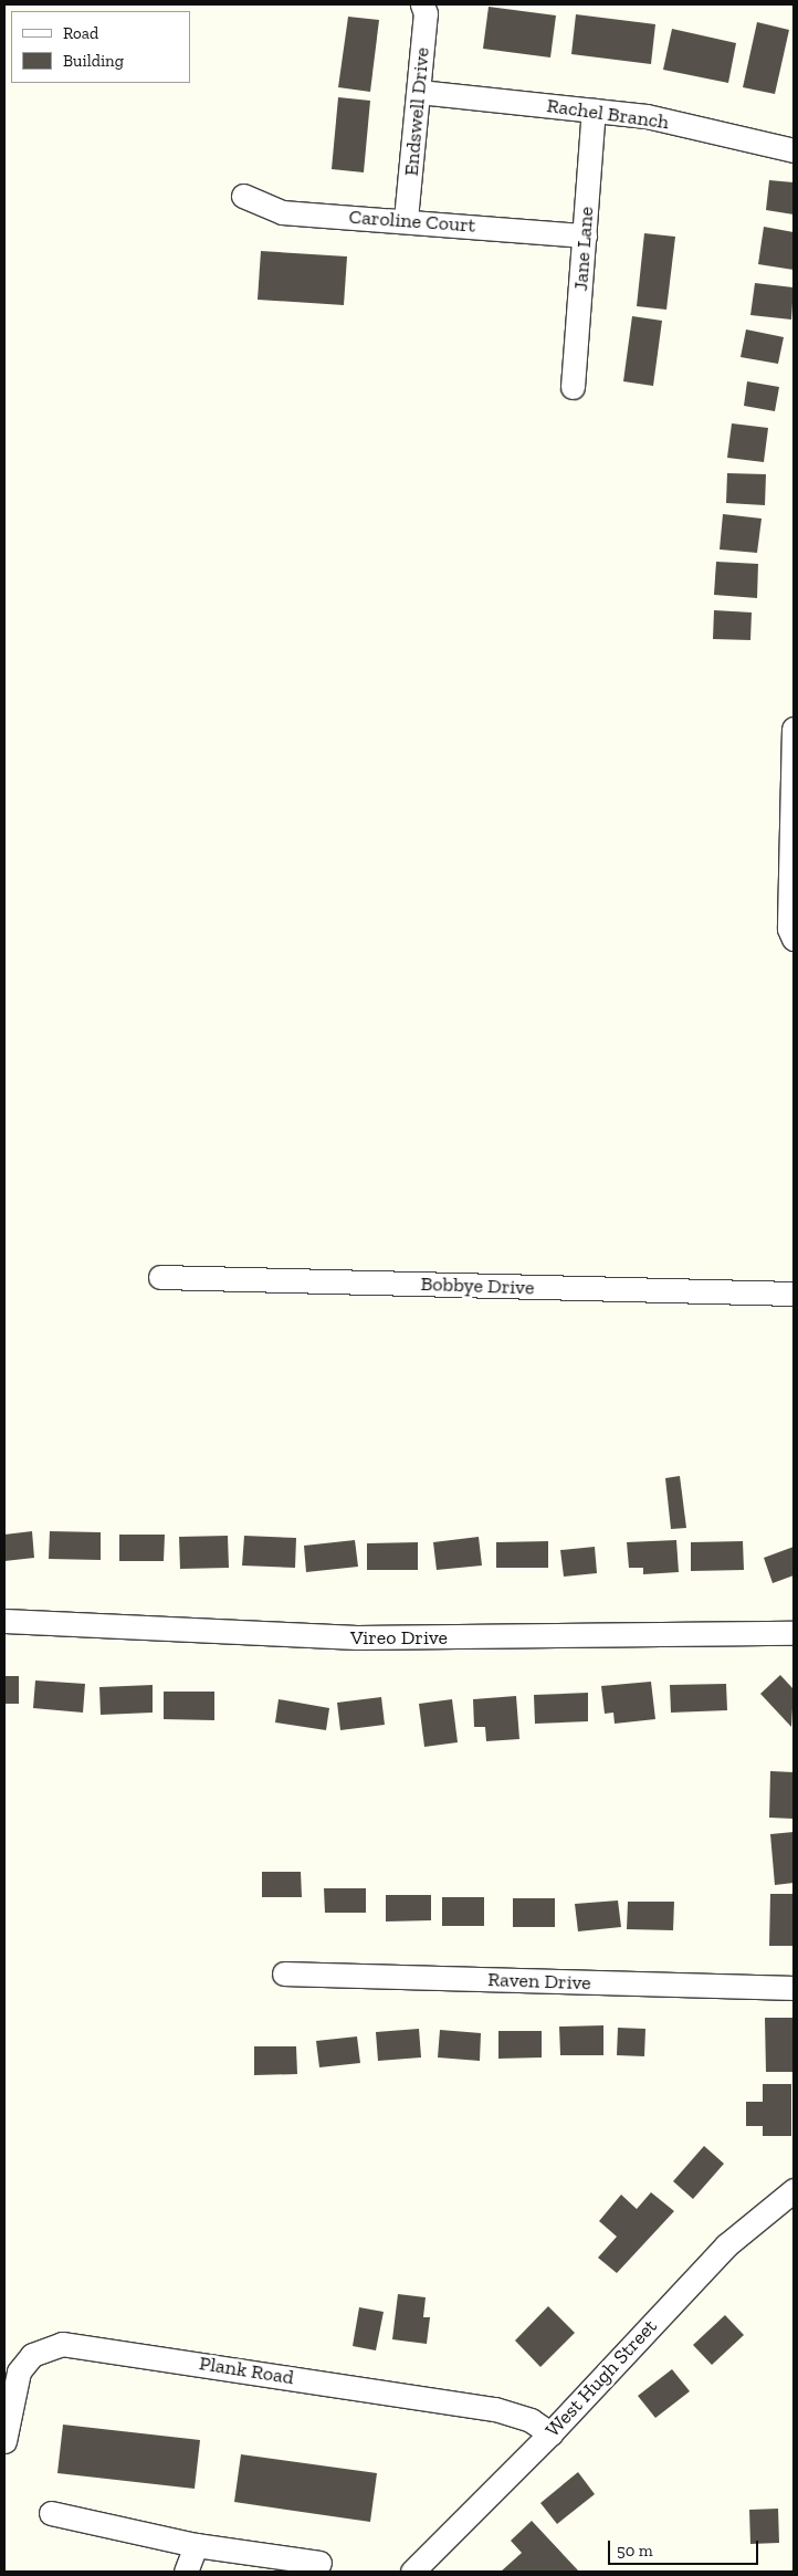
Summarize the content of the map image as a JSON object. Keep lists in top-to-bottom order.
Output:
{
  "streets": {
    "street": [
      "Endswell Drive",
      "Rachel Branch",
      "Caroline Court",
      "Jane Lane",
      "Bobbye Drive",
      "Vireo Drive",
      "Raven Drive",
      "Plank Road",
      "West Hugh Street"
    ]
  },
  "crossings": [
    ["Endswell Drive", "Rachel Branch"],
    ["Endswell Drive", "Caroline Court"],
    ["Rachel Branch", "Jane Lane"],
    ["Caroline Court", "Jane Lane"],
    ["Plank Road", "West Hugh Street"]
  ],
  "legend": ["Road", "Building"],
  "scale_bar": "50 m"
}
